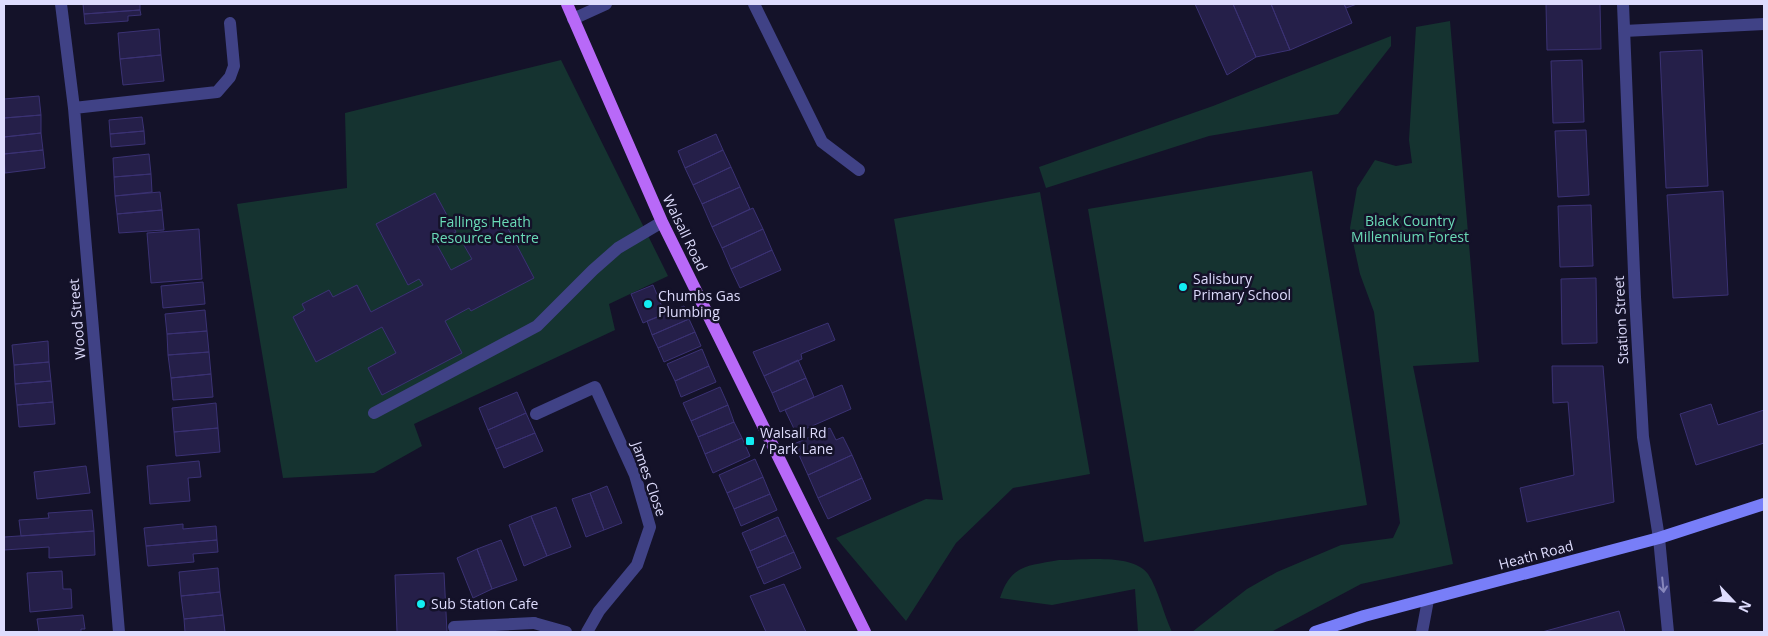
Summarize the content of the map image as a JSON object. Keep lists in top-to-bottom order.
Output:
{
  "streets": {
    "main road": ["Walsall Road"],
    "street": [
      "Wood Street",
      "Station Street",
      "James Close",
      "Heath Road"
    ]
  },
  "crossings": [
    ["Station Street", "Heath Road"]
  ],
  "parks": ["Black Country Millennium Forest", "Fallings Heath Resource Centre"],
  "places": {
    "other": ["Salisbury Primary School", "Chumbs Gas Plumbing", "Sub Station Cafe"],
    "transit": ["Walsall Rd / Park Lane"]
  },
  "north": "bottom right"
}
